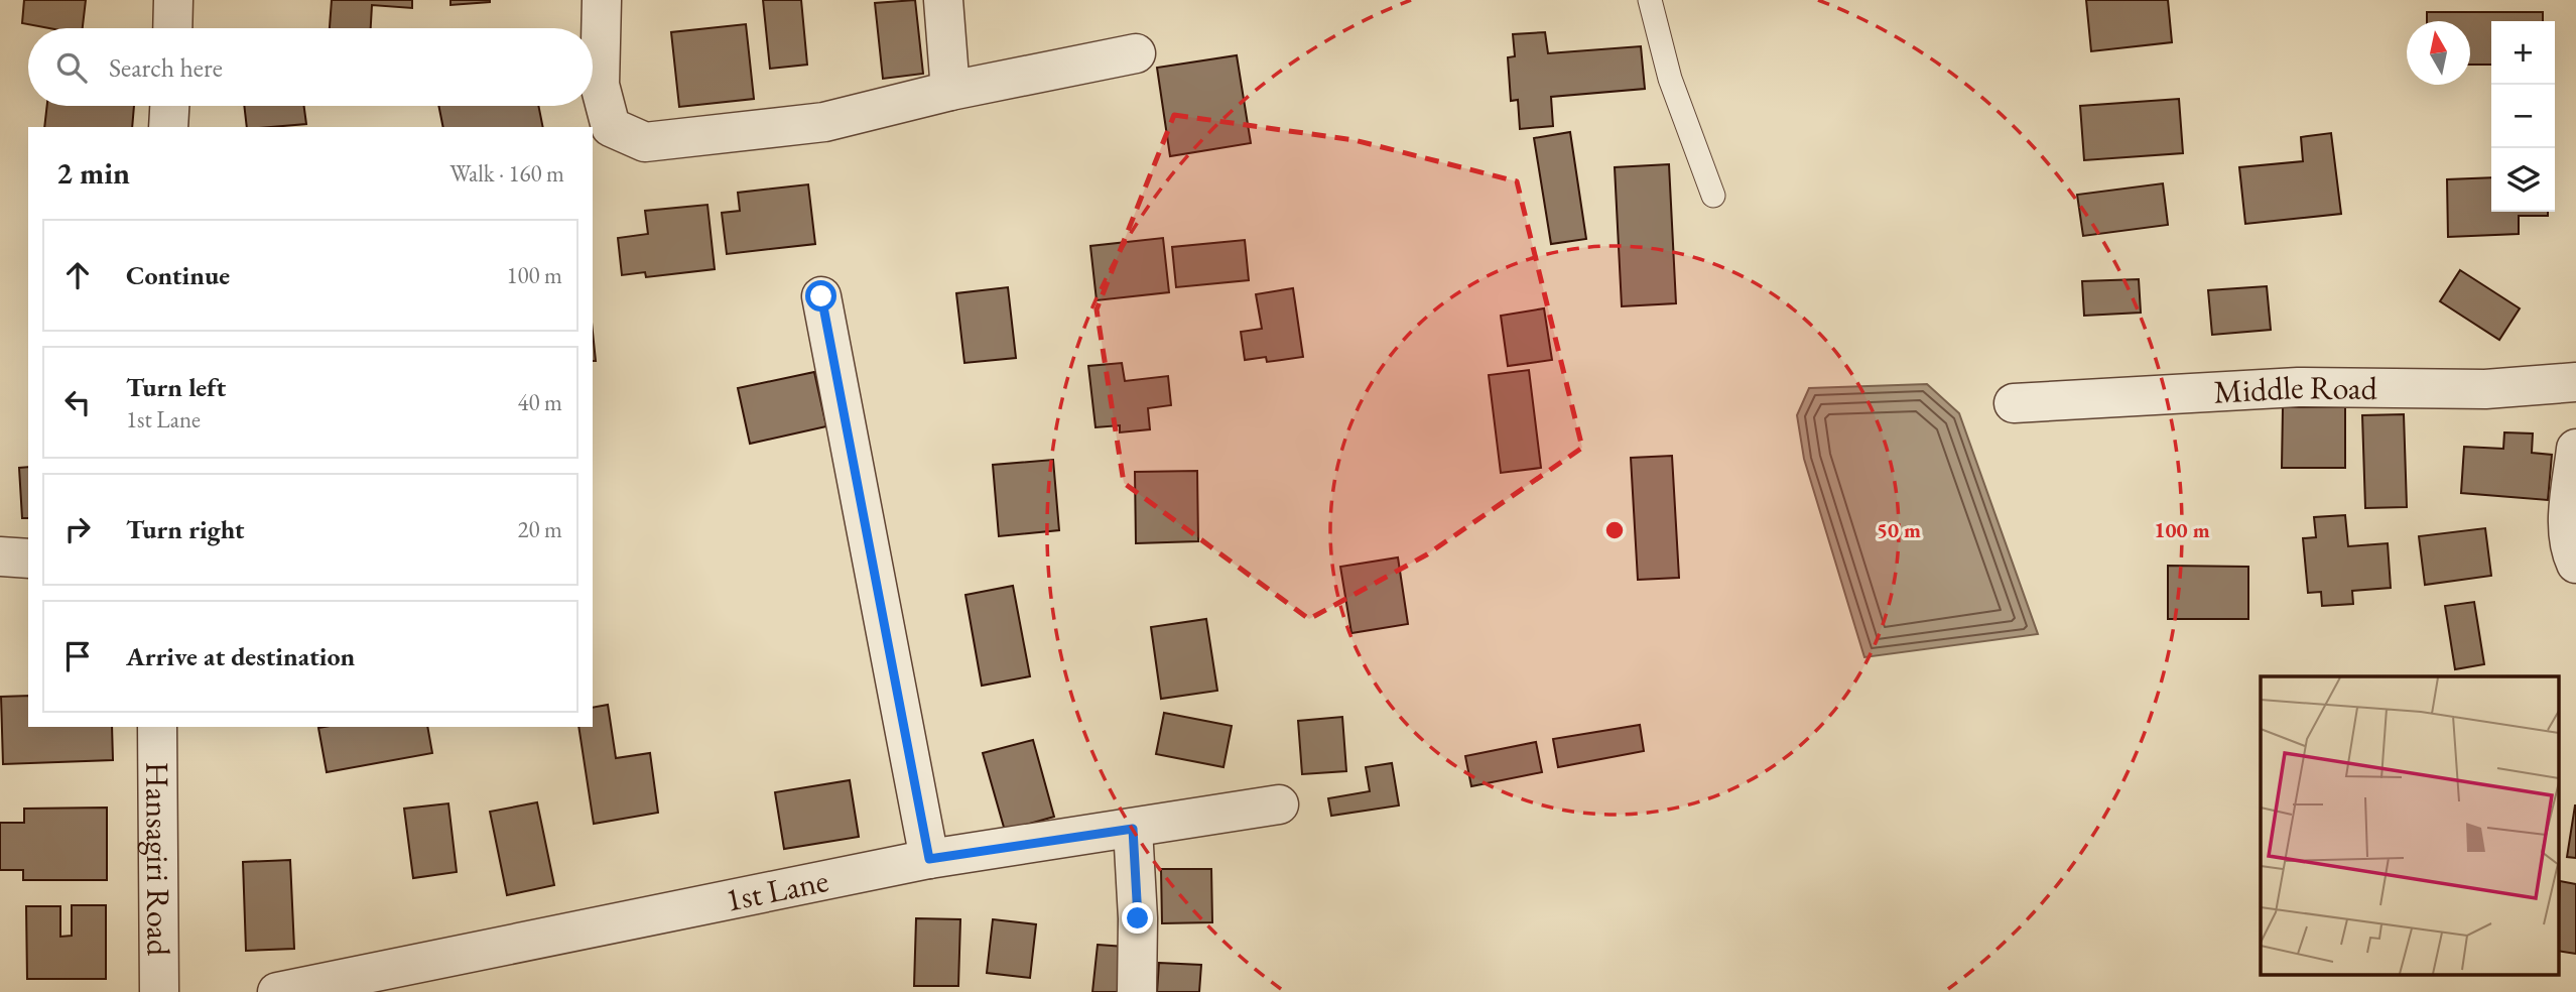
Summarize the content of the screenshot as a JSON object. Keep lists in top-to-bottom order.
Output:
{
  "streets": {
    "street": ["Middle Road", "Hansagiri Road", "1st Lane"]
  },
  "north": "top",
  "page": {
    "map_buttons": ["+", "−"],
    "search": "Search here",
    "heading": ["2 min", "Walk · 160 m"],
    "list": [
      ["Continue", "100 m"],
      ["Turn left", "1st Lane", "40 m"],
      ["Turn right", "20 m"],
      "Arrive at destination"
    ]
  },
  "rings": ["50 m", "100 m"]
}
